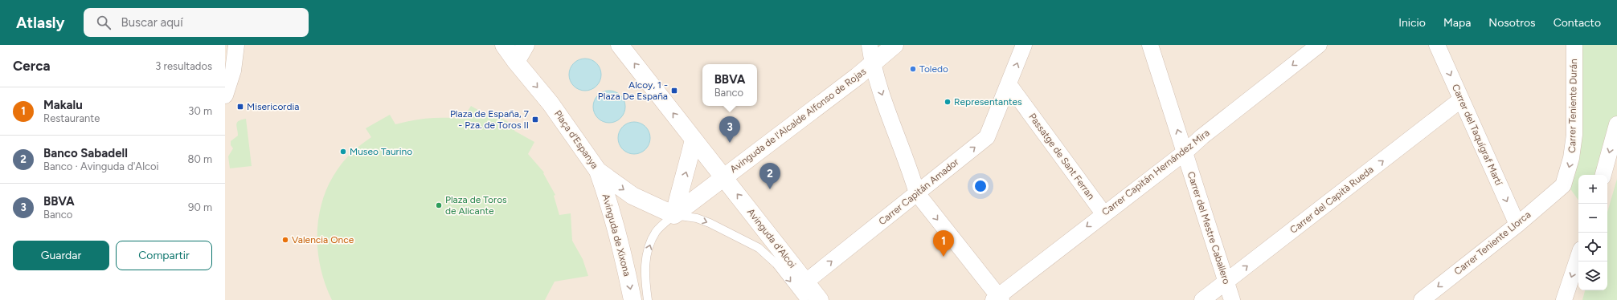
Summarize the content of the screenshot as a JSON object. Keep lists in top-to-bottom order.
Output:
{
  "streets": {
    "main road": [
      "Avinguda de l'Alcalde Alfonso de Rojas",
      "Plaça d'Espanya",
      "Avinguda de Xixona",
      "Avinguda d'Alcoi"
    ],
    "street": [
      "Carrer Teniente Durán",
      "Carrer del Taquígraf Martí",
      "Passatge de Sant Ferran",
      "Carrer Capitán Hernández Mira",
      "Carrer Capitán Amador",
      "Carrer del Capità Rueda",
      "Carrer del Mestre Caballero",
      "Carrer Teniente Llorca"
    ]
  },
  "crossings": [
    ["Carrer Teniente Durán", "Carrer Teniente Llorca"],
    ["Avinguda de l'Alcalde Alfonso de Rojas", "Avinguda d'Alcoi"],
    ["Carrer del Taquígraf Martí", "Carrer del Capità Rueda"],
    ["Carrer del Taquígraf Martí", "Carrer Teniente Llorca"],
    ["Plaça d'Espanya", "Avinguda de Xixona"],
    ["Plaça d'Espanya", "Avinguda d'Alcoi"],
    ["Passatge de Sant Ferran", "Carrer Capitán Hernández Mira"],
    ["Passatge de Sant Ferran", "Carrer Capitán Amador"],
    ["Carrer Capitán Hernández Mira", "Carrer del Mestre Caballero"],
    ["Carrer Capitán Amador", "Avinguda d'Alcoi"],
    ["Carrer del Capità Rueda", "Carrer del Mestre Caballero"],
    ["Avinguda de Xixona", "Avinguda d'Alcoi"]
  ],
  "one_way": [
    "Carrer del Taquígraf Martí",
    "Carrer Capitán Hernández Mira",
    "Carrer Capitán Amador",
    "Carrer del Capità Rueda",
    "Carrer del Mestre Caballero",
    "Carrer Teniente Llorca"
  ],
  "places": {
    "other": [
      "Toledo",
      "Representantes",
      "Museo Taurino",
      "Plaza de Toros de Alicante",
      "Valencia Once"
    ],
    "transit": ["Alcoy, 1 - Plaza De España", "Misericordia", "Plaza de España, 7 - Pza. de Toros II"]
  },
  "page": {
    "header": "Atlasly",
    "search": "Buscar aquí",
    "nav": [
      "Inicio",
      "Mapa",
      "Nosotros",
      "Contacto"
    ],
    "heading": ["Cerca", "3 resultados"],
    "popup": ["BBVA", "Banco"],
    "list": [
      {
        "mark": "1",
        "name": "Makalu",
        "note": "Restaurante",
        "value": "30 m"
      },
      {
        "mark": "2",
        "name": "Banco Sabadell",
        "note": "Banco · Avinguda d'Alcoi",
        "value": "80 m"
      },
      {
        "mark": "3",
        "name": "BBVA",
        "note": "Banco",
        "value": "90 m"
      }
    ],
    "pins": ["3", "2", "1"],
    "map_buttons": ["+", "−"],
    "buttons": ["Guardar", "Compartir"]
  }
}
